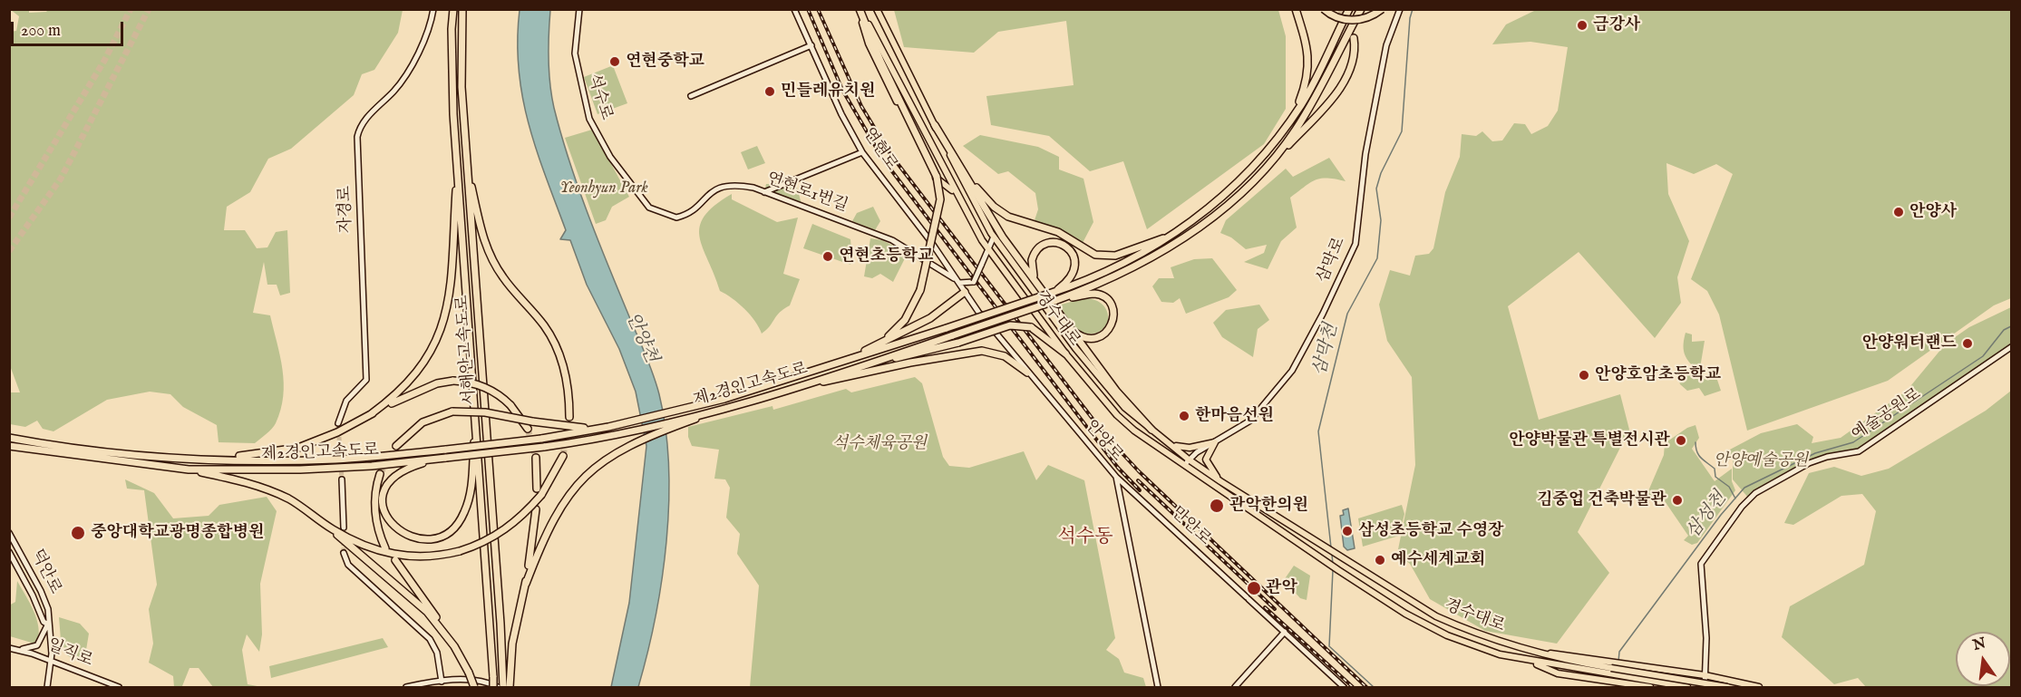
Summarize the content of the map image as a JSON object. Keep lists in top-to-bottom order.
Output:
{
  "streets": {
    "highway": ["서해안고속도로", "제2경인고속도로"],
    "main road": ["경수대로"],
    "street": [
      "석수로",
      "연현로",
      "연현로1번길",
      "자경로",
      "삼막로",
      "예술공원로",
      "안양로",
      "만안로",
      "덕안로",
      "일직로"
    ]
  },
  "crossings": [
    ["석수로", "연현로1번길"],
    ["연현로", "연현로1번길"],
    ["연현로", "안양로"],
    ["삼막로", "경수대로"],
    ["안양로", "만안로"],
    ["덕안로", "일직로"]
  ],
  "districts": ["석수동"],
  "water": ["안양천", "삼막천", "삼성천"],
  "parks": ["Yeonhyun Park", "석수체육공원", "안양예술공원"],
  "places": [
    "금강사",
    "연현중학교",
    "민들레유치원",
    "안양사",
    "연현초등학교",
    "안양워터랜드",
    "안양호암초등학교",
    "한마음선원",
    "안양박물관 특별전시관",
    "김중업 건축박물관",
    "관악한의원",
    "삼성초등학교 수영장",
    "중앙대학교광명종합병원",
    "예수세계교회",
    "관악"
  ],
  "scale_bar": "200 m",
  "north": "top"
}
